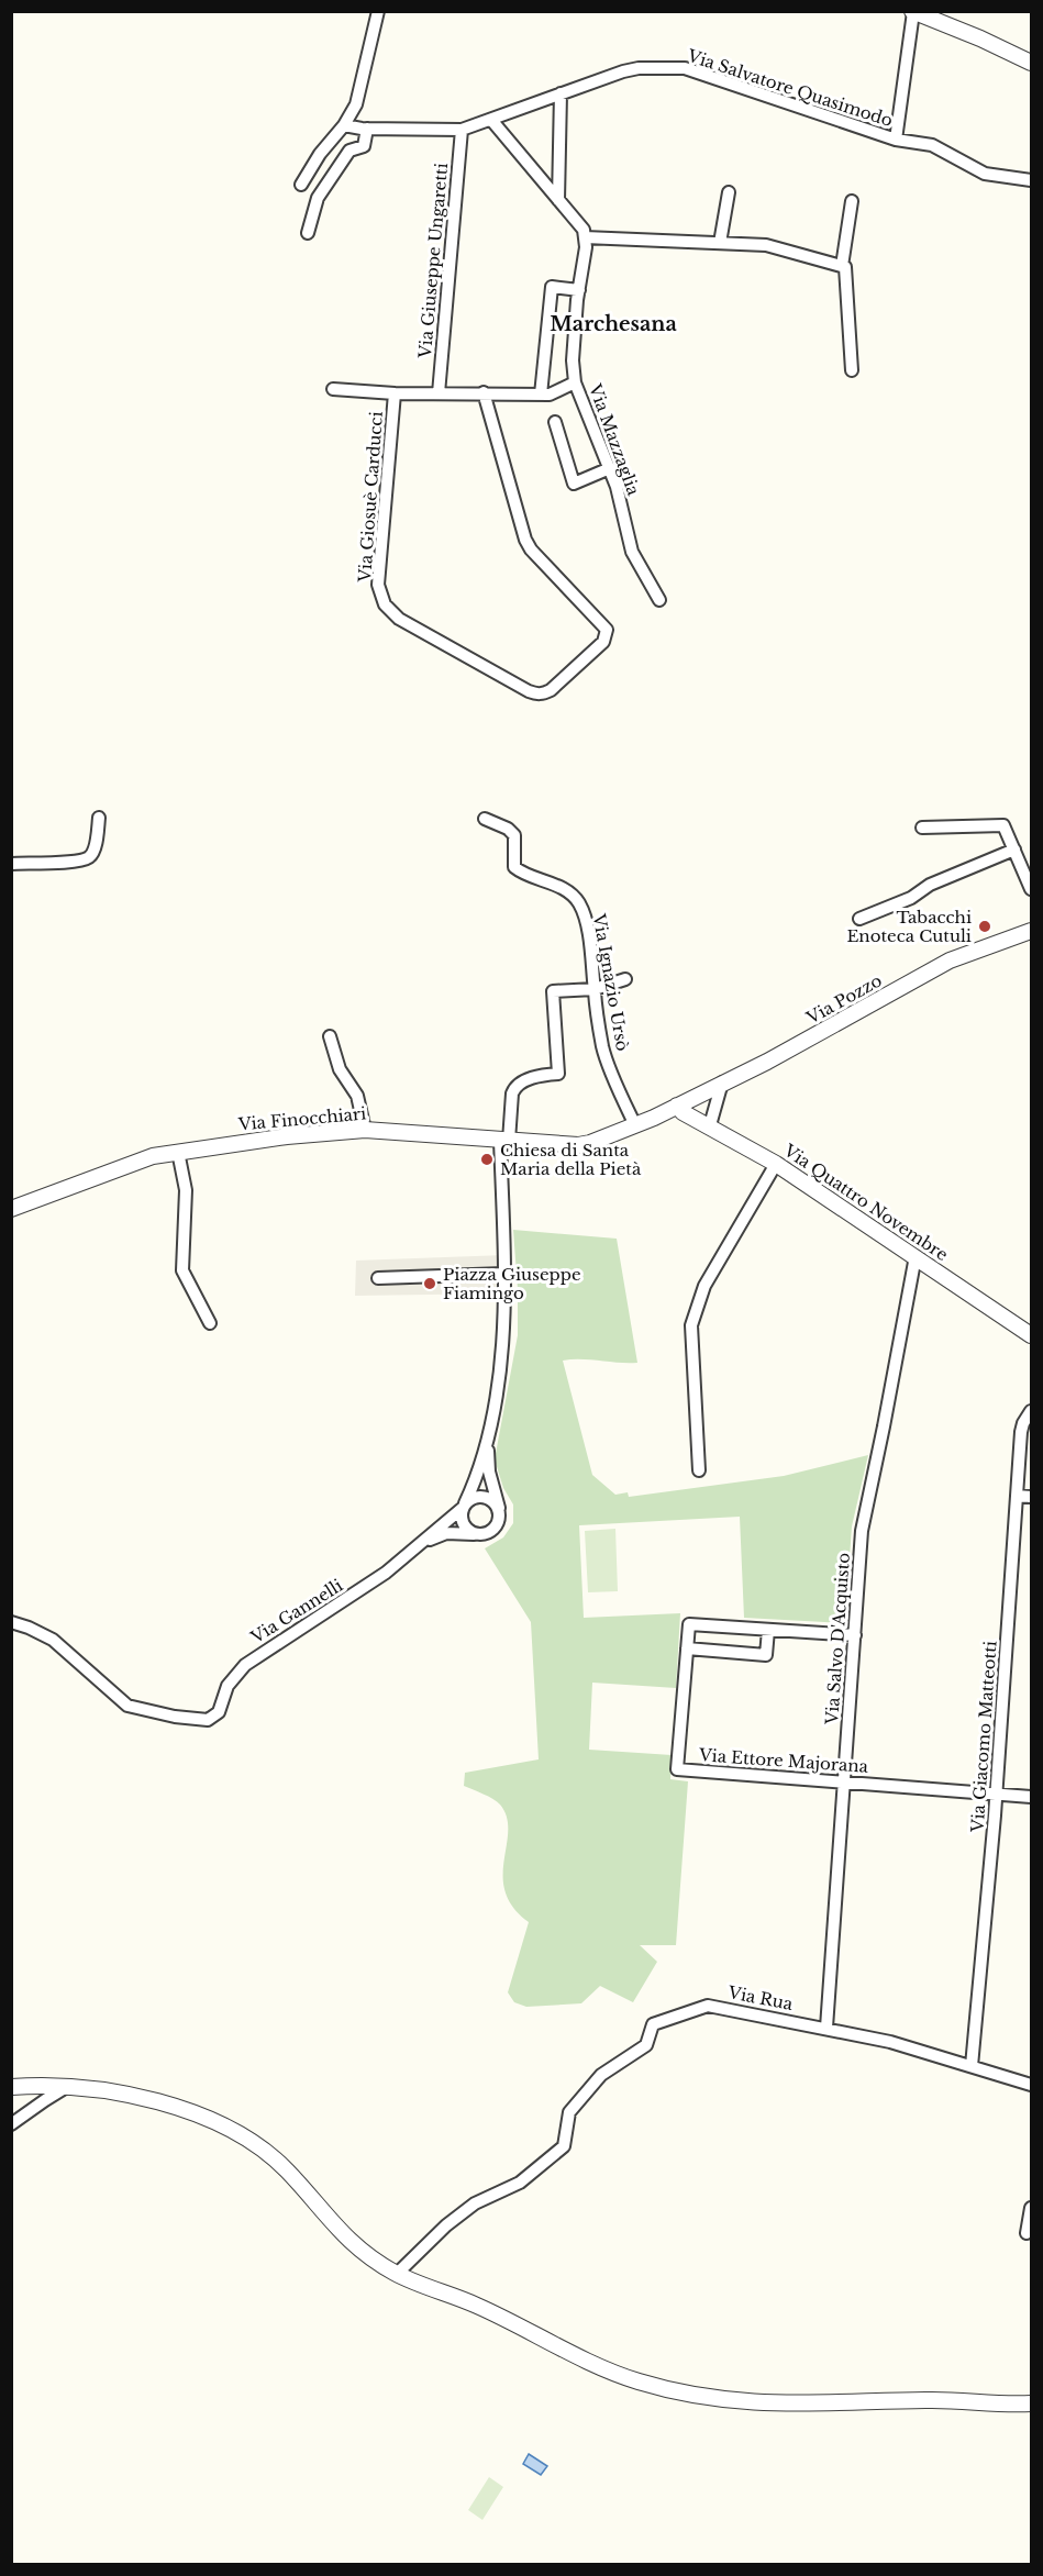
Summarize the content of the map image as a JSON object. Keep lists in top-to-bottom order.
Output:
{
  "streets": {
    "street": [
      "Via Salvatore Quasimodo",
      "Via Giuseppe Ungaretti",
      "Via Mazzaglia",
      "Via Giosuè Carducci",
      "Via Ignazio Ursò",
      "Via Pozzo",
      "Via Finocchiari",
      "Via Quattro Novembre",
      "Via Gannelli",
      "Via Salvo D'Acquisto",
      "Via Giacomo Matteotti",
      "Via Ettore Majorana",
      "Via Rua"
    ]
  },
  "crossings": [
    ["Via Salvatore Quasimodo", "Via Giuseppe Ungaretti"],
    ["Via Ignazio Ursò", "Via Finocchiari"],
    ["Via Ignazio Ursò", "Via Gannelli"],
    ["Via Pozzo", "Via Finocchiari"],
    ["Via Pozzo", "Via Quattro Novembre"],
    ["Via Finocchiari", "Via Quattro Novembre"],
    ["Via Finocchiari", "Via Gannelli"],
    ["Via Quattro Novembre", "Via Salvo D'Acquisto"],
    ["Via Salvo D'Acquisto", "Via Ettore Majorana"],
    ["Via Salvo D'Acquisto", "Via Rua"],
    ["Via Giacomo Matteotti", "Via Ettore Majorana"],
    ["Via Giacomo Matteotti", "Via Rua"]
  ],
  "districts": ["Marchesana"],
  "places": ["Tabacchi Enoteca Cutuli", "Chiesa di Santa Maria della Pietà", "Piazza Giuseppe Fiamingo"]
}
